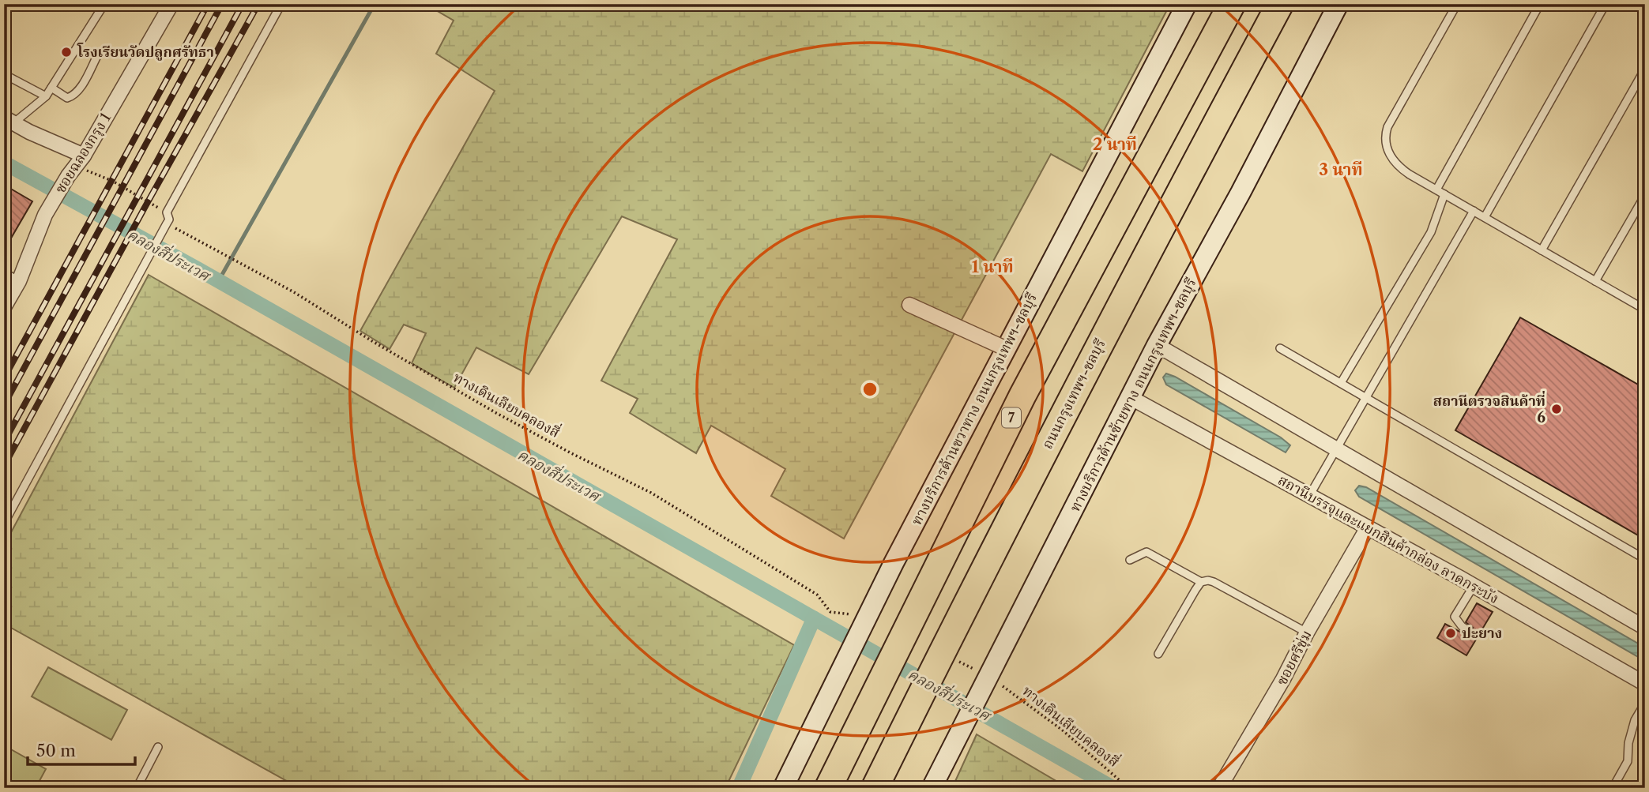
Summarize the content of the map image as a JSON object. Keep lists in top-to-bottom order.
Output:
{
  "streets": {
    "highway": ["ถนนกรุงเทพฯ-ชลบุรี", "7"],
    "main road": ["ทางบริการด้านซ้ายทาง ถนนกรุงเทพฯ-ชลบุรี", "ทางบริการด้านขวาทาง ถนนกรุงเทพฯ-ชลบุรี"],
    "street": ["ซอยฉลองกรุง 1", "สถานีบรรจุและแยกสินค้ากล่อง ลาดกระบัง", "ซอยศรีชุ่ม"],
    "path": ["ทางเดินเลียบคลองสี่"]
  },
  "crossings": [
    ["ซอยฉลองกรุง 1", "ทางเดินเลียบคลองสี่"],
    ["ทางบริการด้านซ้ายทาง ถนนกรุงเทพฯ-ชลบุรี", "สถานีบรรจุและแยกสินค้ากล่อง ลาดกระบัง"],
    ["สถานีบรรจุและแยกสินค้ากล่อง ลาดกระบัง", "ซอยศรีชุ่ม"]
  ],
  "water": ["คลองสี่ประเวศ"],
  "places": ["โรงเรียนวัดปลูกศรัทธา", "สถานีตรวจสินค้าที่ 6", "ปะยาง"],
  "scale_bar": "50 m",
  "rings": ["2 นาที", "3 นาที", "1 นาที"]
}
